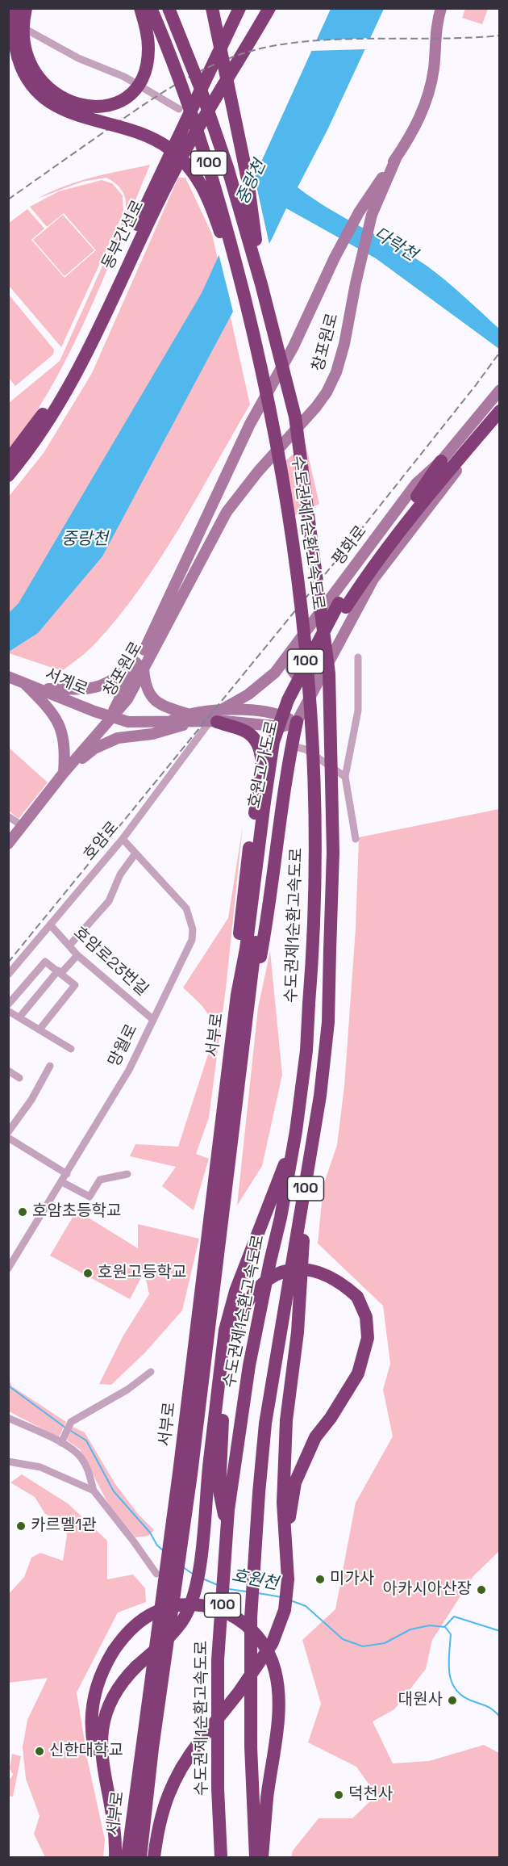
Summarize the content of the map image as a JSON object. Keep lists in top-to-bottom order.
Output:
{
  "streets": {
    "highway": [
      "100",
      "동부간선로",
      "수도권제1순환고속도로",
      "호원고가도로",
      "서부로"
    ],
    "main road": ["창포원로", "평화로", "서계로"],
    "street": ["호암로", "호암로23번길", "망월로"]
  },
  "crossings": [
    ["창포원로", "평화로"],
    ["창포원로", "서계로"],
    ["평화로", "서계로"],
    ["평화로", "호원고가도로"],
    ["평화로", "호암로"],
    ["호원고가도로", "서부로"],
    ["호암로", "호암로23번길"],
    ["호암로", "망월로"],
    ["호암로23번길", "망월로"]
  ],
  "water": ["중랑천", "다락천", "호원천"],
  "places": [
    "호암초등학교",
    "호원고등학교",
    "카르멜1관",
    "미가사",
    "아카시아산장",
    "대원사",
    "신한대학교",
    "덕천사"
  ]
}
